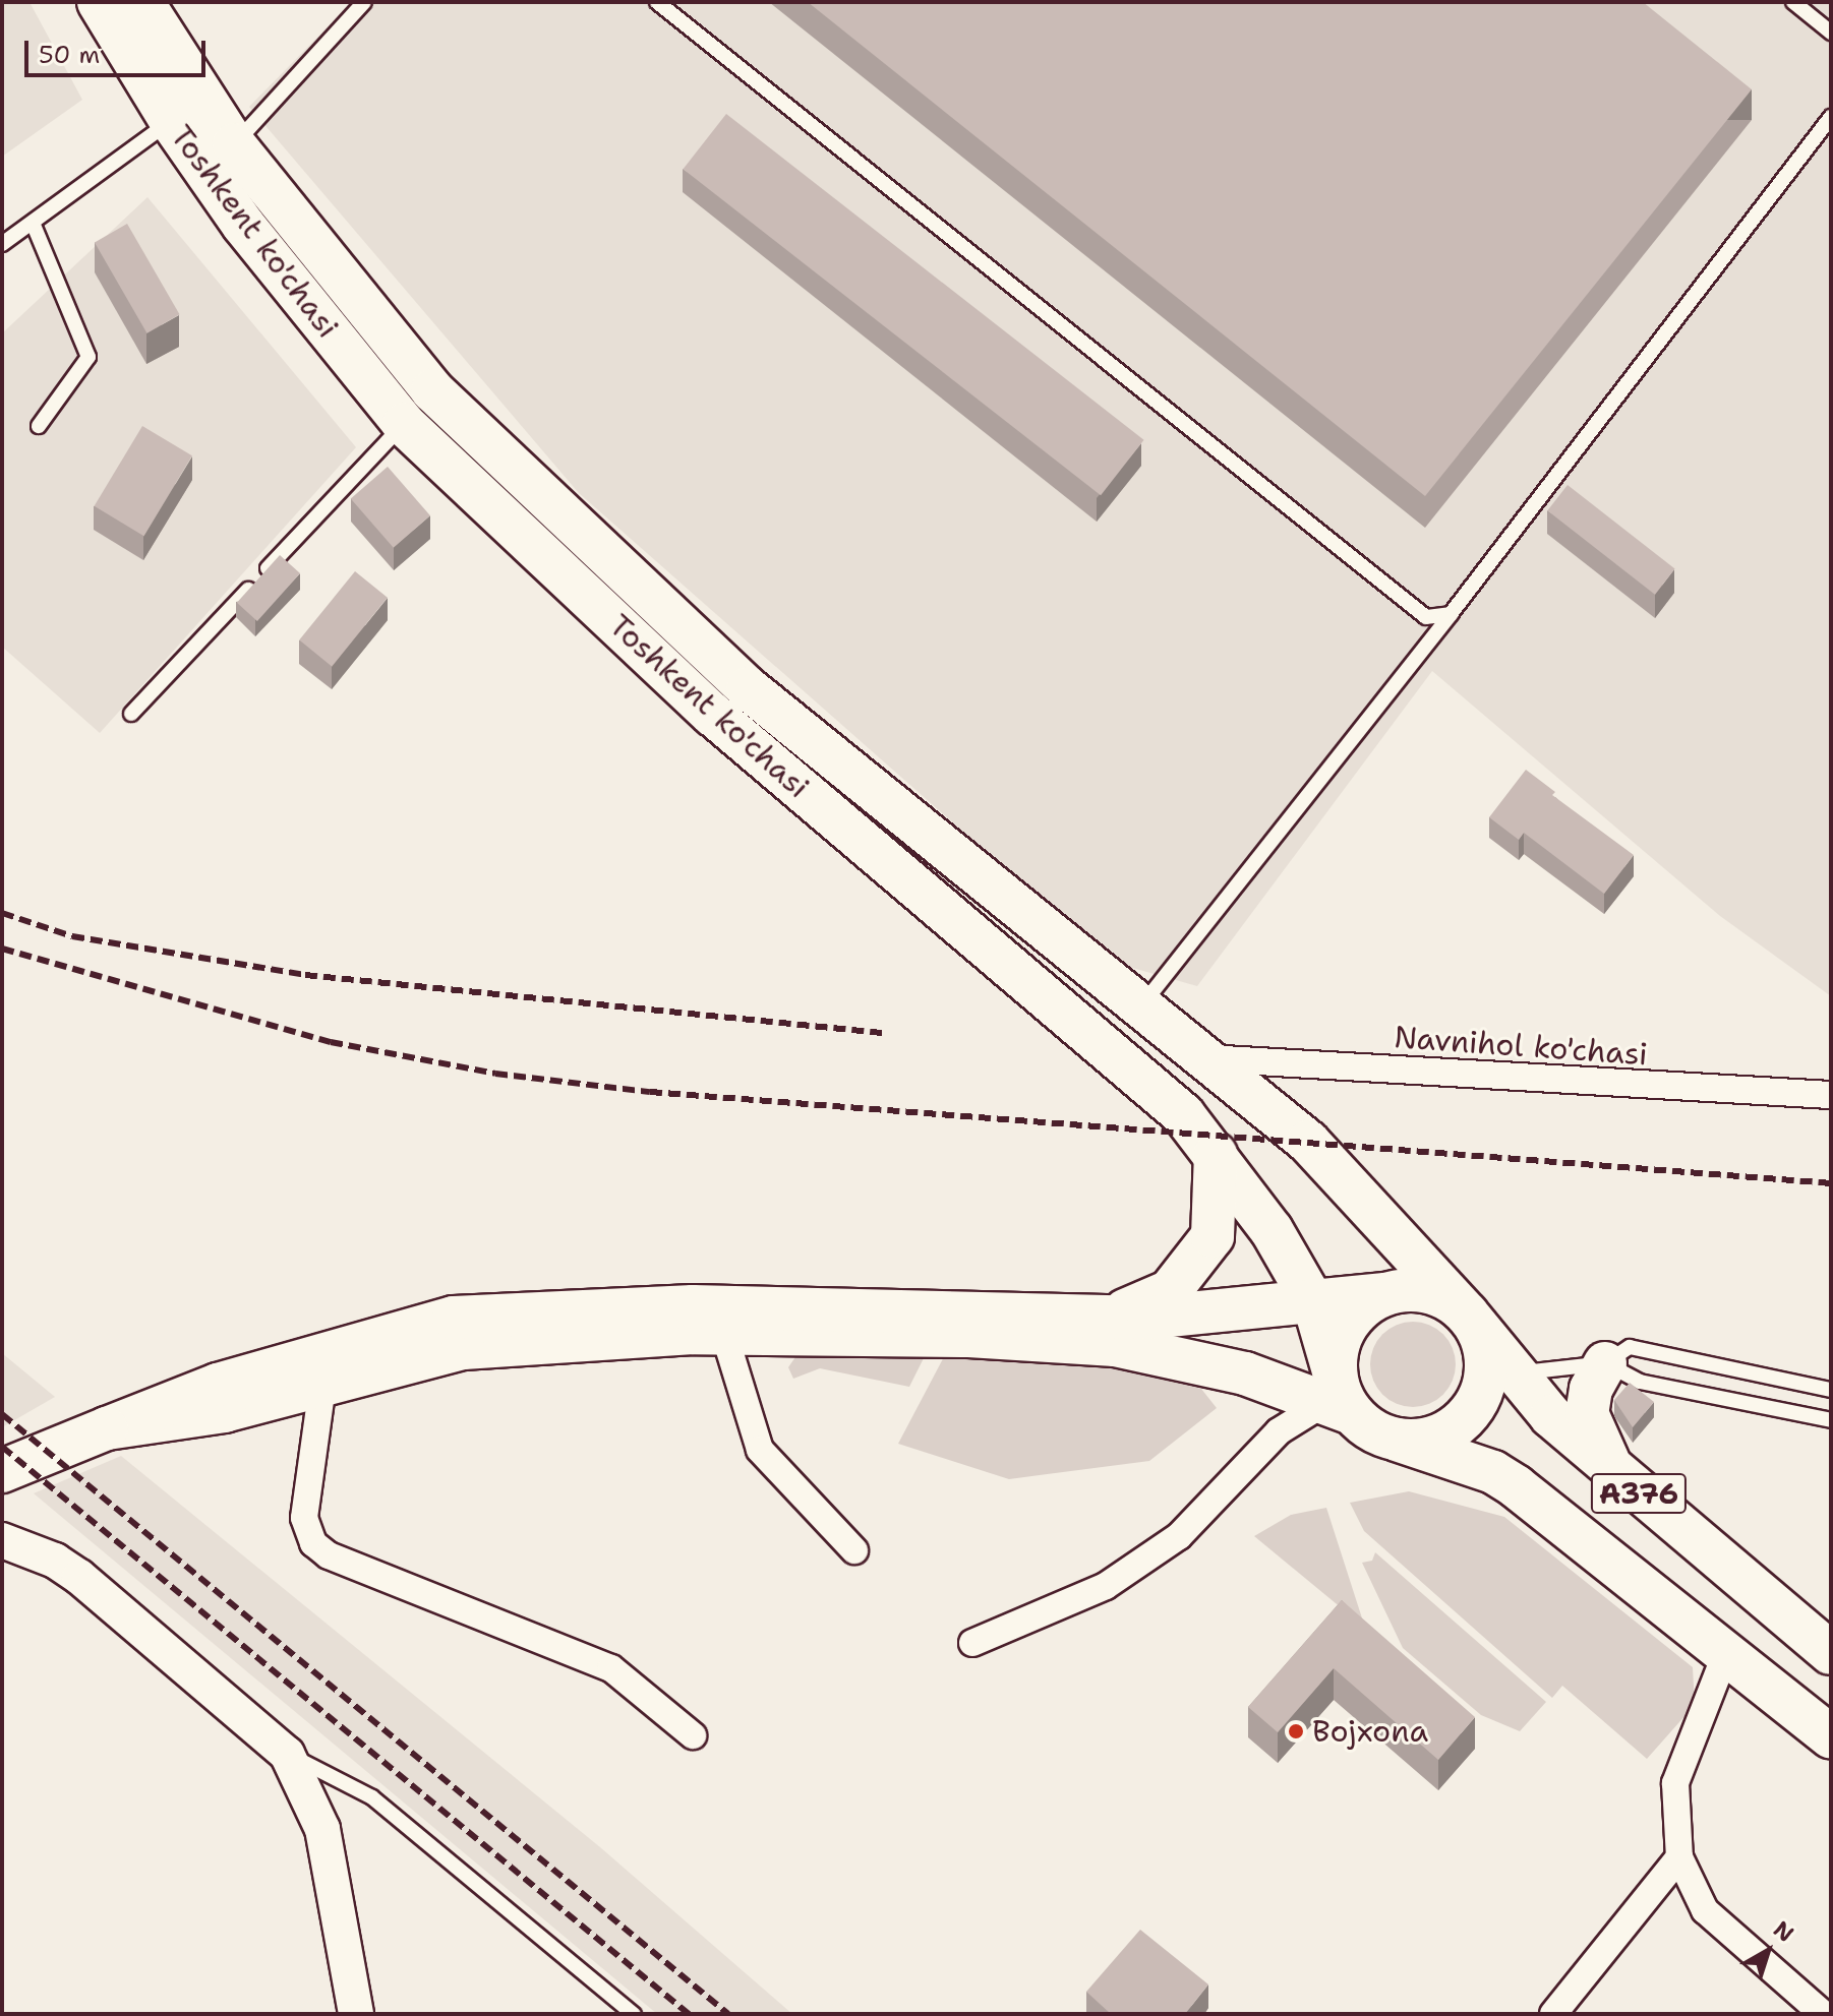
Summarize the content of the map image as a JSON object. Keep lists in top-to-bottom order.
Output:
{
  "streets": {
    "main road": ["Toshkent ko'chasi", "A376"],
    "street": ["Navnihol ko'chasi"]
  },
  "crossings": [
    ["Toshkent ko'chasi", "Navnihol ko'chasi"],
    ["Toshkent ko'chasi", "A376"]
  ],
  "places": ["Bojxona"],
  "scale_bar": "50 m",
  "north": "top right"
}
